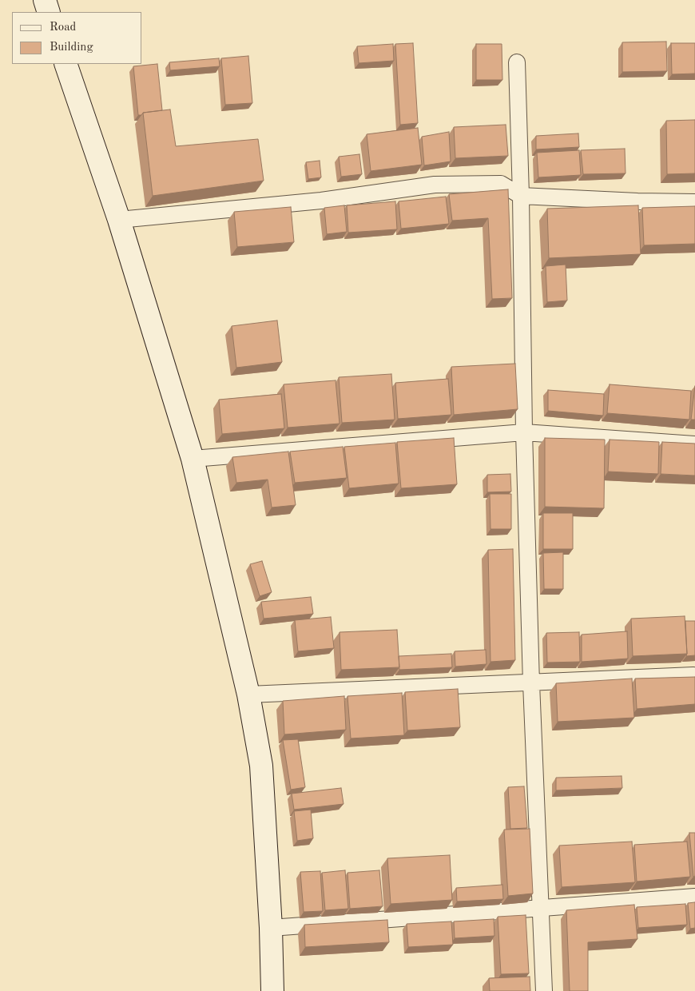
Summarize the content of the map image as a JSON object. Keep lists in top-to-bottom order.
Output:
{
  "legend": ["Road", "Building"]
}
